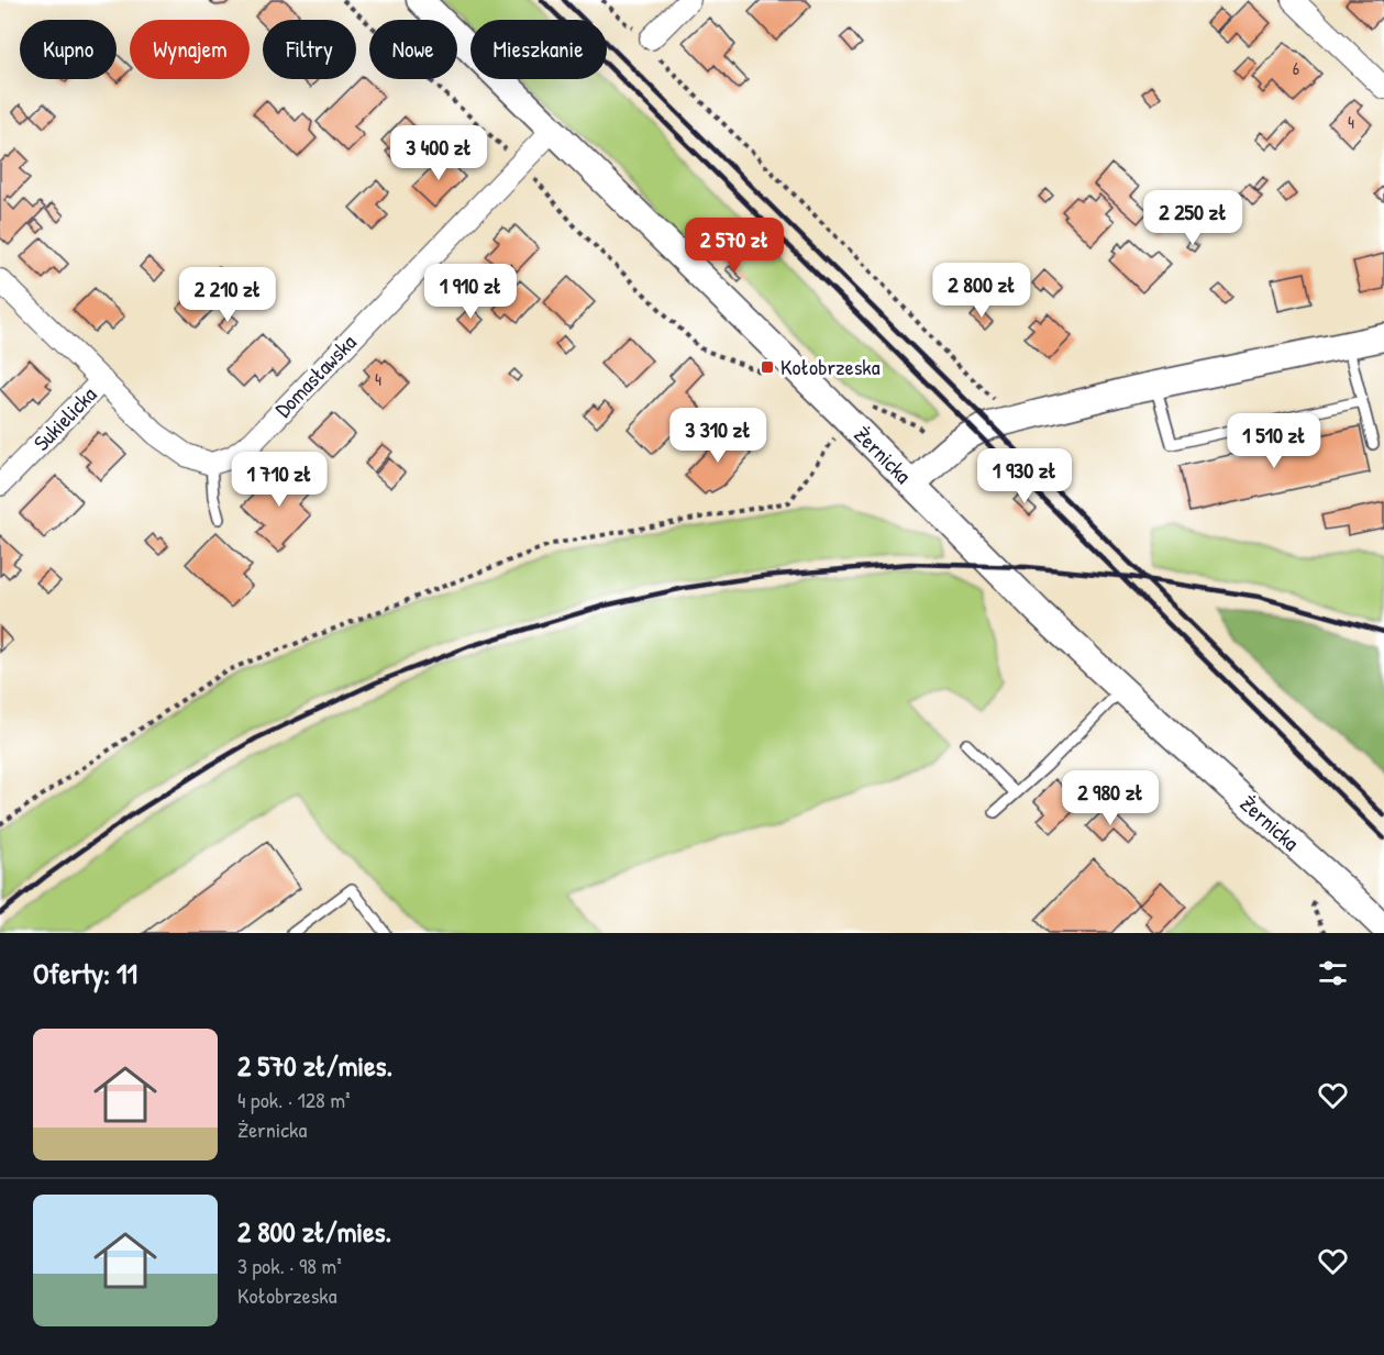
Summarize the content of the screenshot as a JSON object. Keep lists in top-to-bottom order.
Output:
{
  "streets": {
    "street": ["Domasławska", "Sukielicka", "Żernicka"]
  },
  "crossings": [
    ["Domasławska", "Żernicka"]
  ],
  "places": {
    "transit": ["Kołobrzeska"]
  },
  "house_numbers": ["6", "4", "4"],
  "page": {
    "chip": [
      "Kupno",
      "Wynajem",
      "Filtry",
      "Nowe",
      "Mieszkanie"
    ],
    "price": [
      "3 400 zł",
      "2 250 zł",
      "2 570 zł",
      "2 800 zł",
      "1 910 zł",
      "2 210 zł",
      "3 310 zł",
      "1 510 zł",
      "1 930 zł",
      "1 710 zł",
      "2 980 zł"
    ],
    "heading": "Oferty: 11",
    "list": [
      {
        "name": "2 570 zł/mies.",
        "note": "4 pok. · 128 m² · Żernicka"
      },
      {
        "name": "2 800 zł/mies.",
        "note": "3 pok. · 98 m² · Kołobrzeska"
      }
    ]
  }
}
